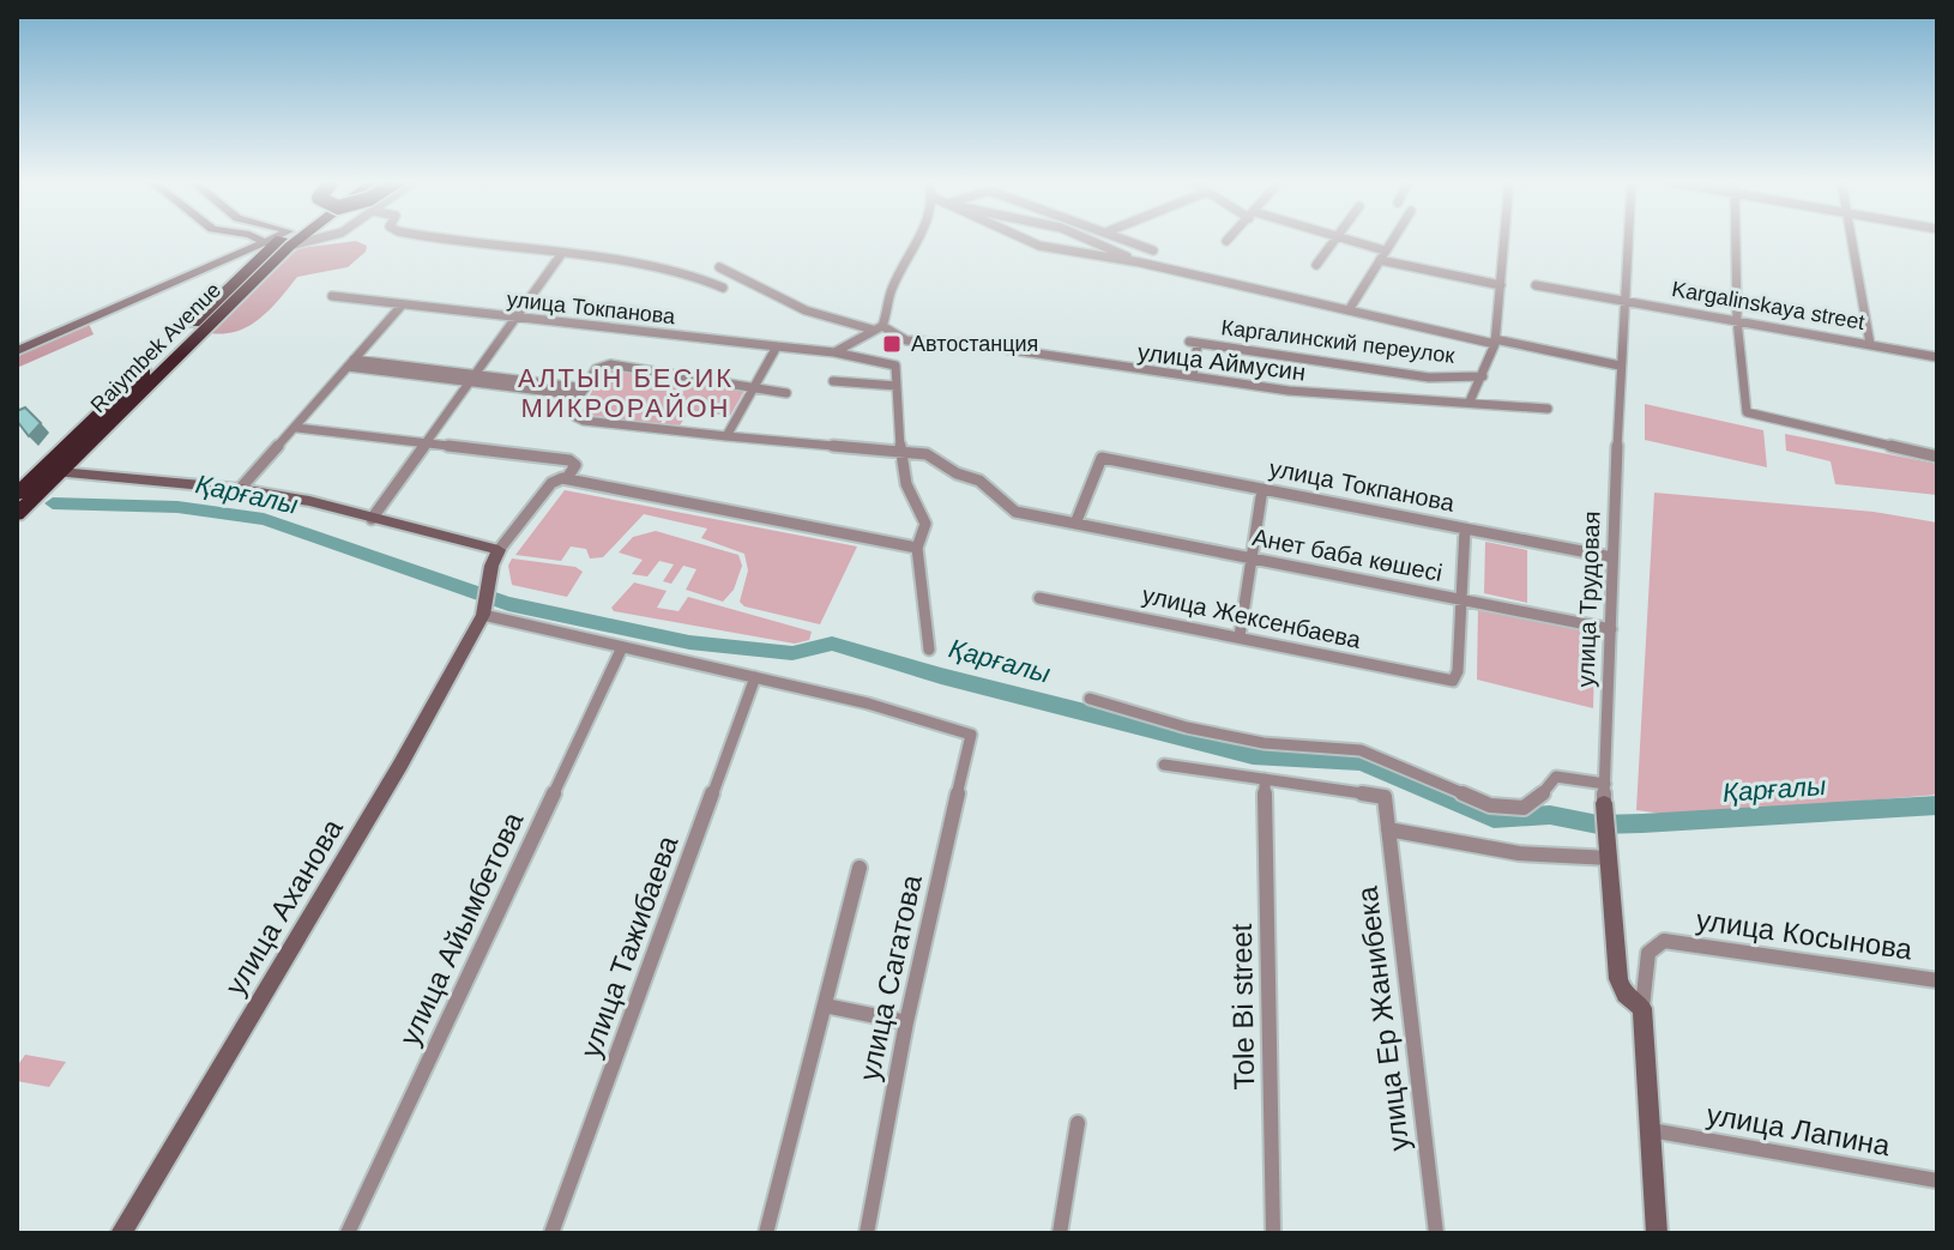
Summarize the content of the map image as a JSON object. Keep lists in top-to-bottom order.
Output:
{
  "streets": {
    "highway": ["Raiymbek Avenue"],
    "street": [
      "Kargalinskaya street",
      "улица Токпанова",
      "Каргалинский переулок",
      "улица Аймусин",
      "Анет баба көшесі",
      "улица Трудовая",
      "улица Жексенбаева",
      "улица Аханова",
      "улица Айымбетова",
      "улица Косынова",
      "улица Тажибаева",
      "улица Сагатова",
      "Tole Bi street",
      "улица Ер Жанибека",
      "улица Лапина"
    ]
  },
  "crossings": [
    ["Kargalinskaya street", "улица Трудовая"],
    ["улица Токпанова", "Анет баба көшесі"],
    ["улица Токпанова", "улица Трудовая"],
    ["Каргалинский переулок", "улица Аймусин"],
    ["Анет баба көшесі", "улица Трудовая"],
    ["Анет баба көшесі", "улица Жексенбаева"],
    ["улица Трудовая", "улица Косынова"],
    ["улица Тажибаева", "улица Сагатова"],
    ["Tole Bi street", "улица Ер Жанибека"]
  ],
  "districts": ["АЛТЫН БЕСИК МИКРОРАЙОН"],
  "water": ["Қарғалы"],
  "places": {
    "transit": ["Автостанция"]
  }
}
